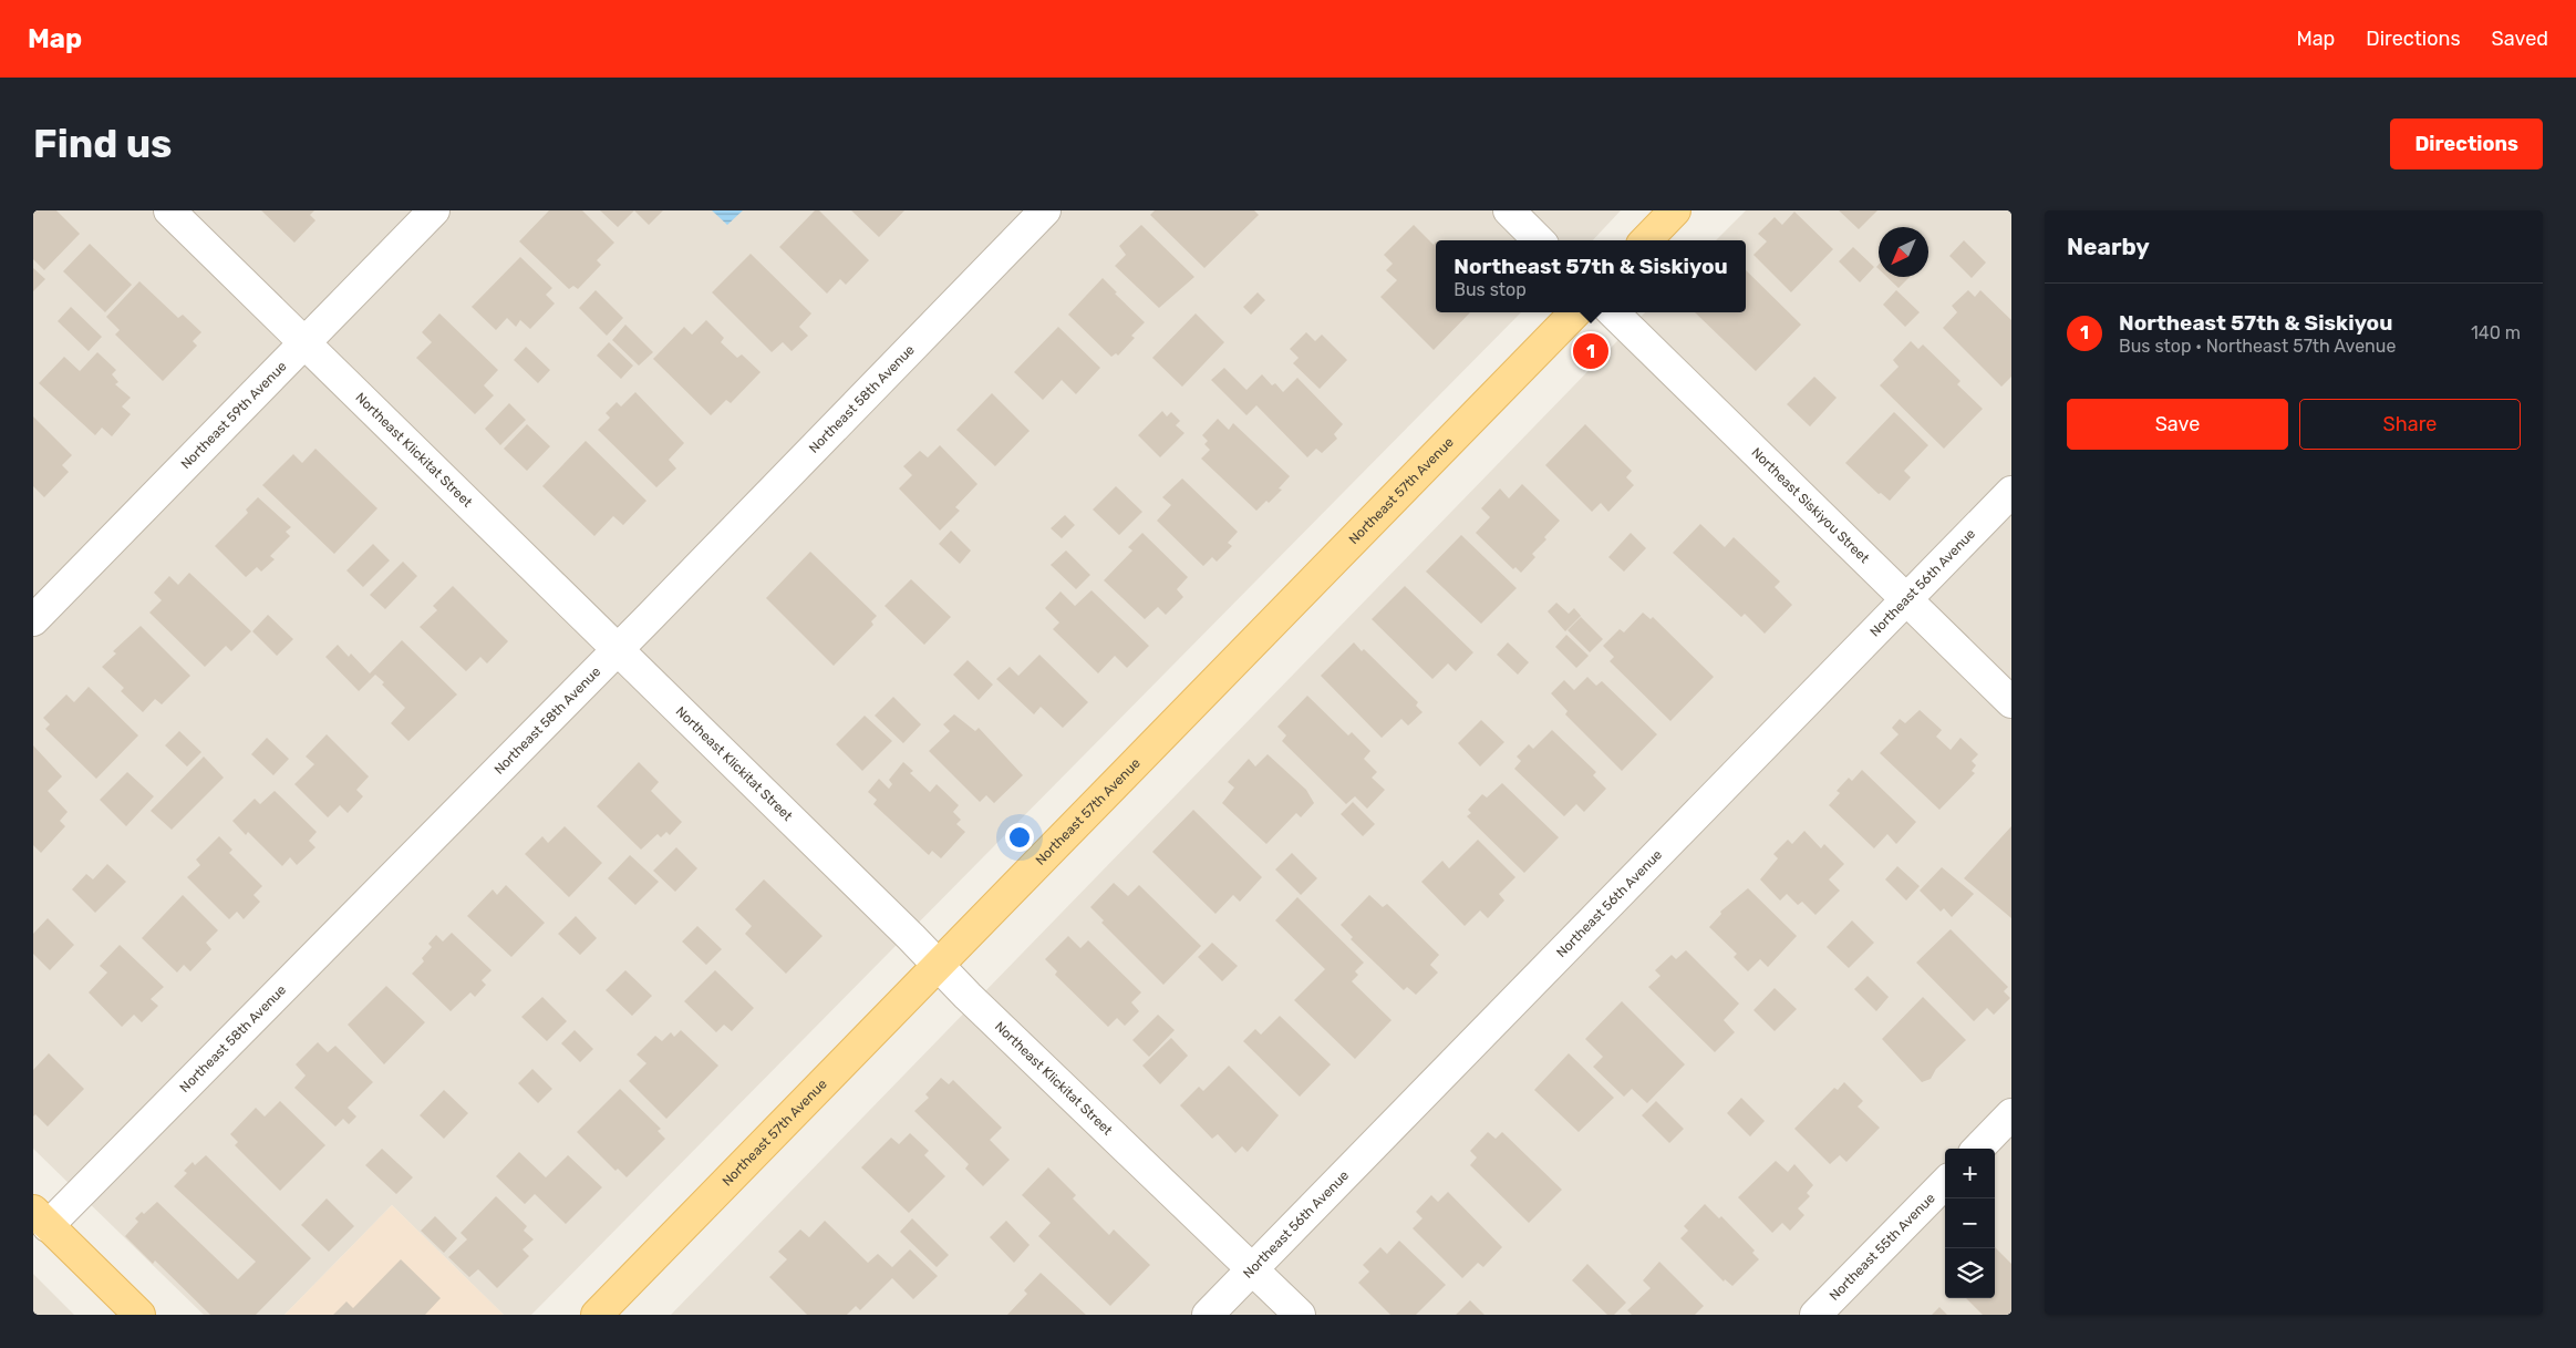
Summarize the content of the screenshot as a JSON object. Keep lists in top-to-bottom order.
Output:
{
  "streets": {
    "main road": ["Northeast 57th Avenue"],
    "street": [
      "Northeast 58th Avenue",
      "Northeast 59th Avenue",
      "Northeast Klickitat Street",
      "Northeast Siskiyou Street",
      "Northeast 56th Avenue",
      "Northeast 55th Avenue"
    ]
  },
  "crossings": [
    ["Northeast 58th Avenue", "Northeast Klickitat Street"],
    ["Northeast 59th Avenue", "Northeast Klickitat Street"],
    ["Northeast Klickitat Street", "Northeast 57th Avenue"],
    ["Northeast Klickitat Street", "Northeast 56th Avenue"],
    ["Northeast Siskiyou Street", "Northeast 56th Avenue"]
  ],
  "north": "bottom left",
  "page": {
    "header": "Map",
    "nav": ["Map", "Directions", "Saved"],
    "buttons": [
      "Directions",
      ["Save", "Share"]
    ],
    "title": "Find us",
    "heading": "Nearby",
    "popup": ["Northeast 57th & Siskiyou", "Bus stop"],
    "list": [
      {
        "mark": "1",
        "name": "Northeast 57th & Siskiyou",
        "note": "Bus stop · Northeast 57th Avenue",
        "value": "140 m"
      }
    ],
    "pins": "1",
    "map_buttons": ["+", "−"]
  }
}
